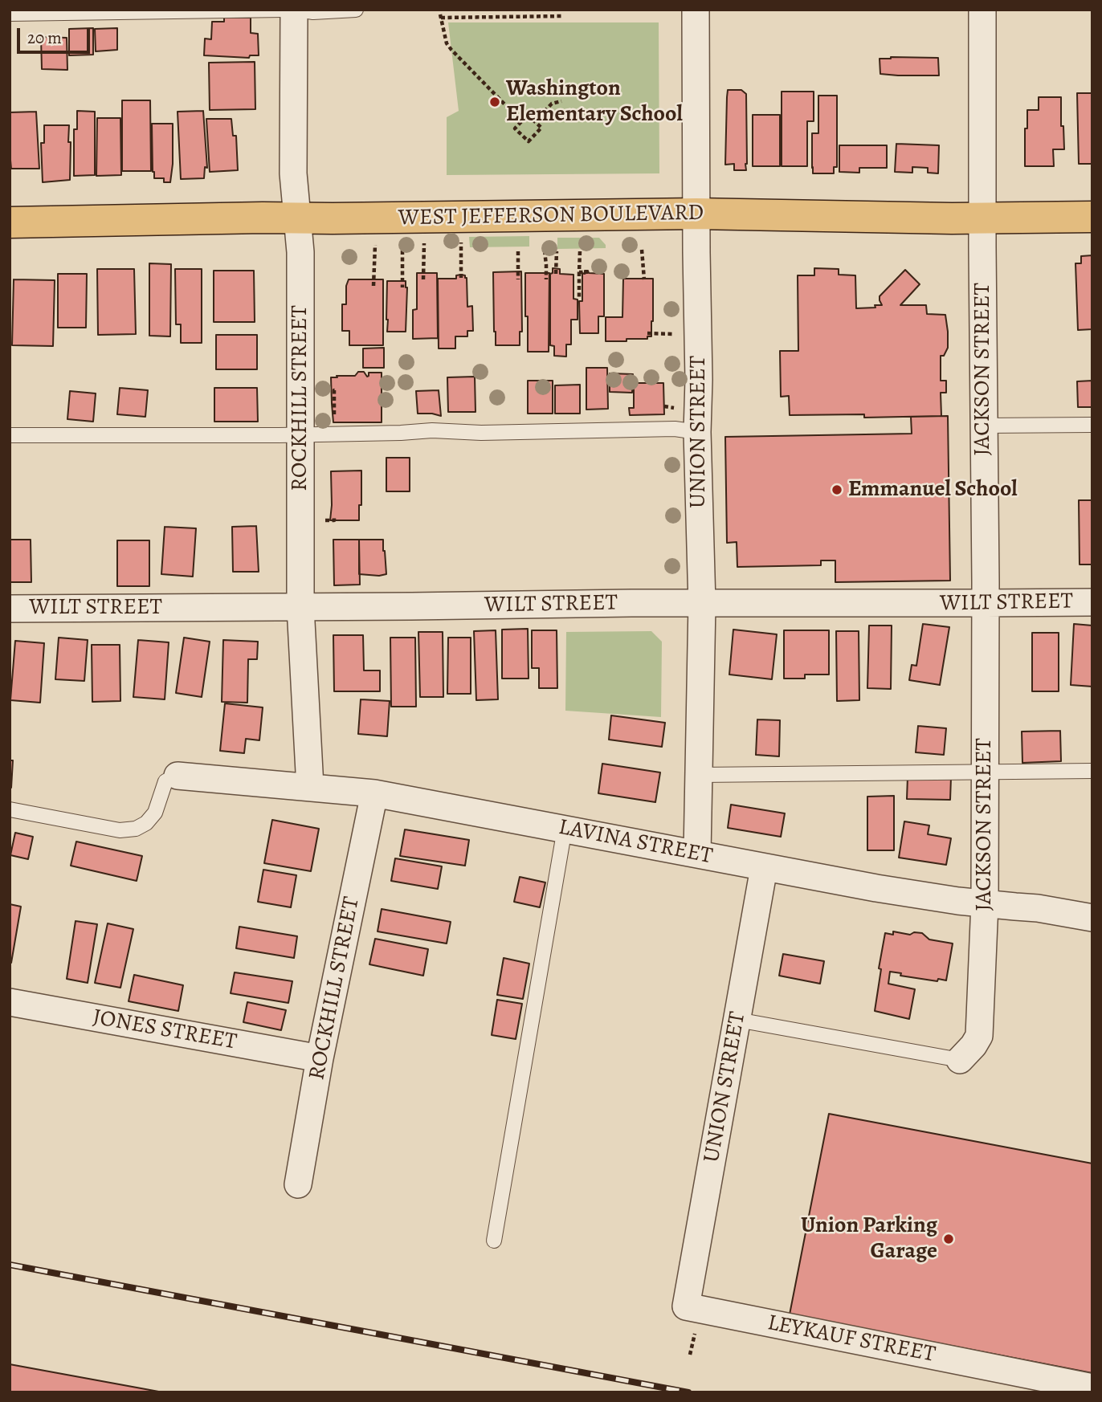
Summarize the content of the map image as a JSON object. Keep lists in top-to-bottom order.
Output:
{
  "streets": {
    "main road": ["WEST JEFFERSON BOULEVARD"],
    "street": [
      "JACKSON STREET",
      "ROCKHILL STREET",
      "UNION STREET",
      "WILT STREET",
      "LAVINA STREET",
      "JONES STREET",
      "LEYKAUF STREET"
    ]
  },
  "crossings": [
    ["WEST JEFFERSON BOULEVARD", "JACKSON STREET"],
    ["WEST JEFFERSON BOULEVARD", "ROCKHILL STREET"],
    ["WEST JEFFERSON BOULEVARD", "UNION STREET"],
    ["JACKSON STREET", "WILT STREET"],
    ["JACKSON STREET", "LAVINA STREET"],
    ["ROCKHILL STREET", "WILT STREET"],
    ["ROCKHILL STREET", "LAVINA STREET"],
    ["ROCKHILL STREET", "JONES STREET"],
    ["UNION STREET", "WILT STREET"],
    ["UNION STREET", "LAVINA STREET"],
    ["UNION STREET", "LEYKAUF STREET"]
  ],
  "places": ["Washington Elementary School", "Emmanuel School", "Union Parking Garage"],
  "scale_bar": "20 m"
}
